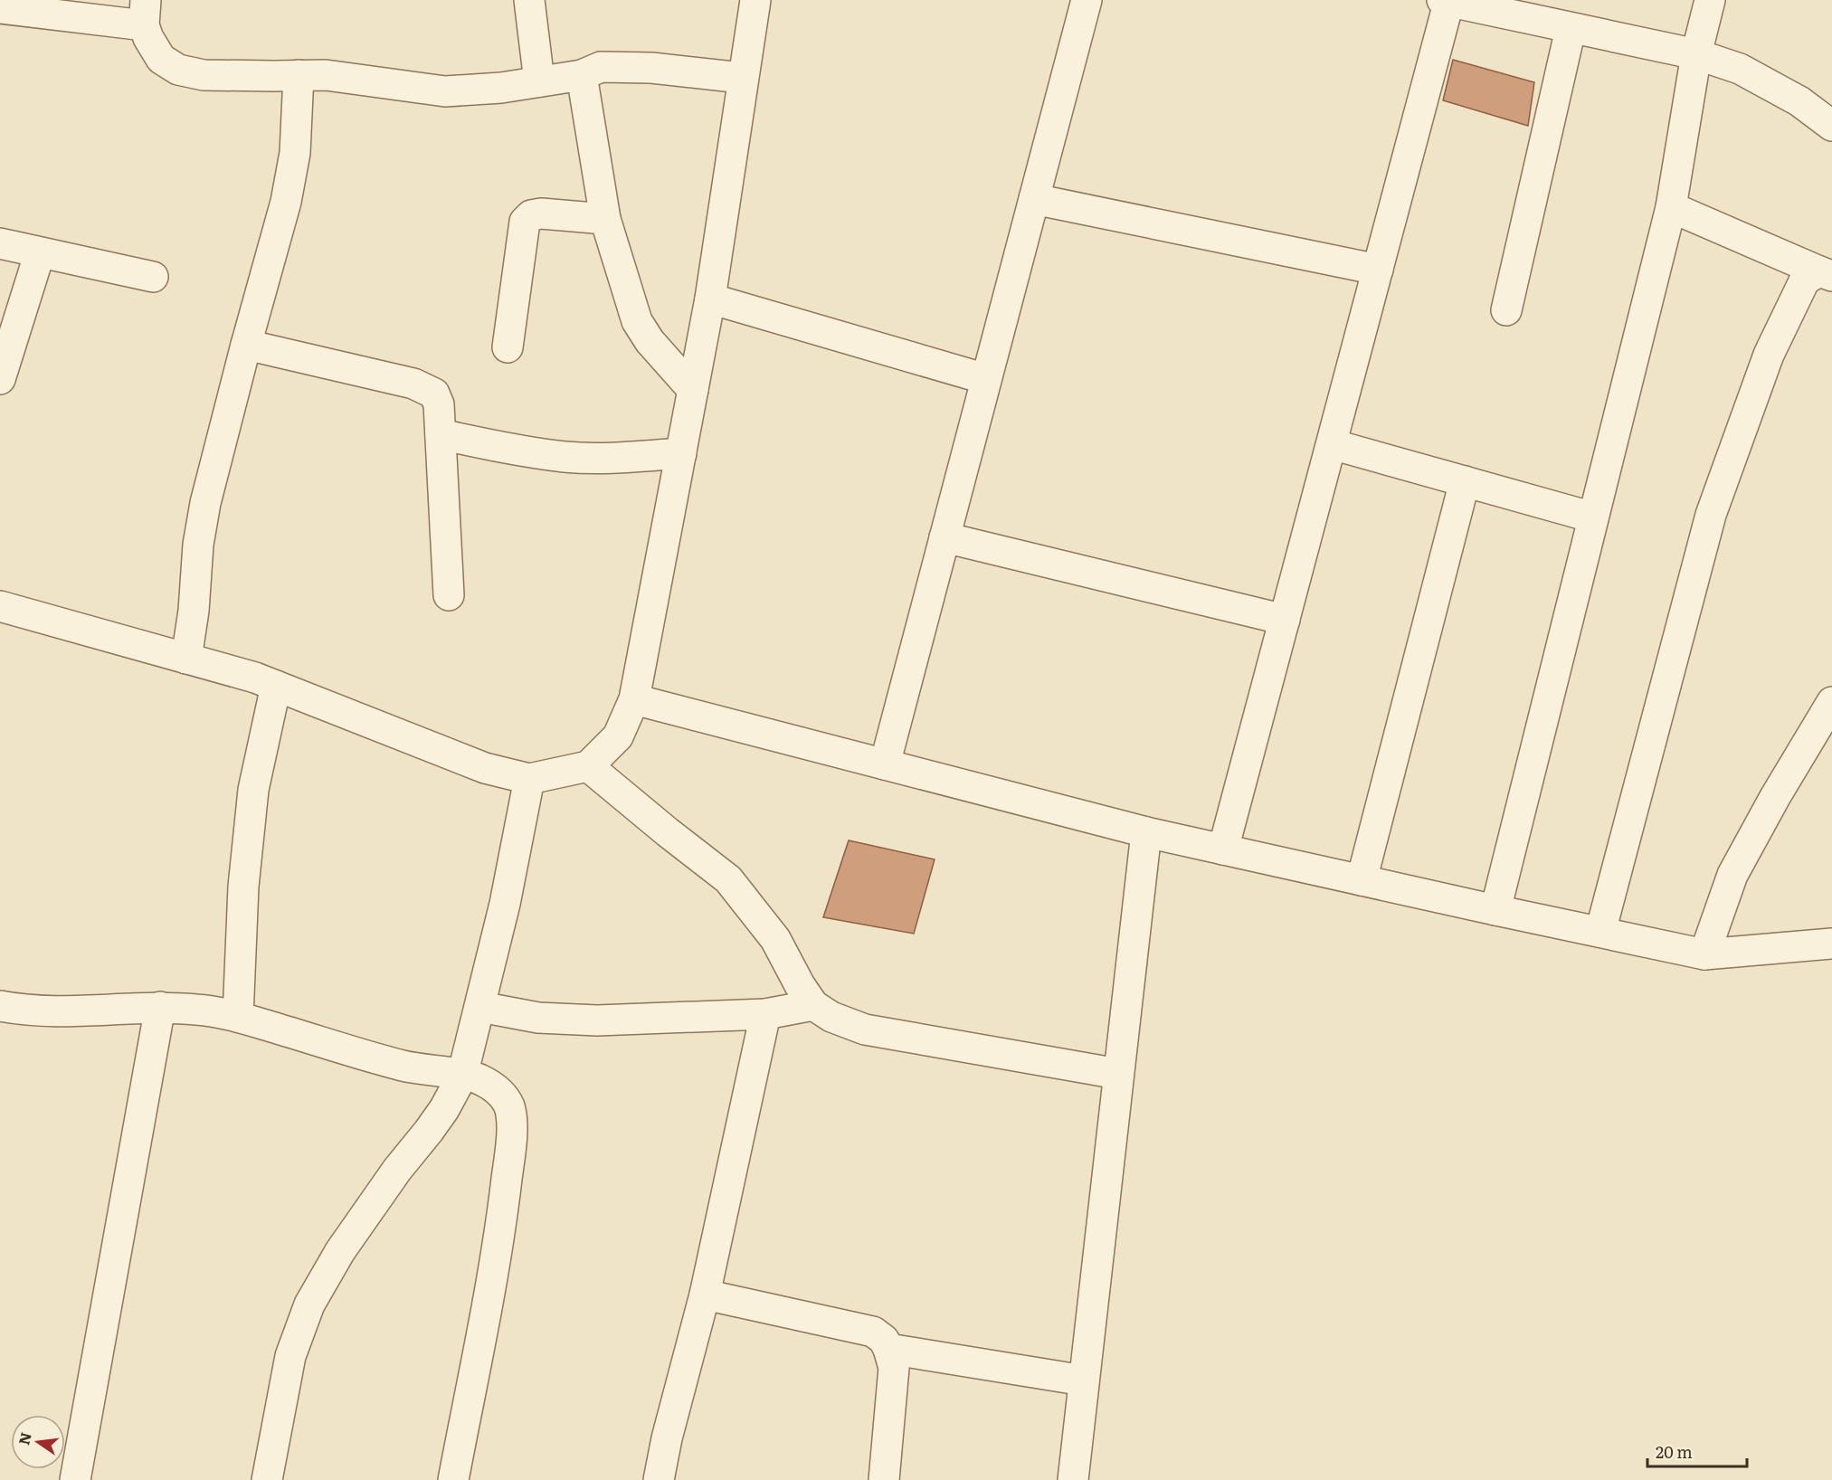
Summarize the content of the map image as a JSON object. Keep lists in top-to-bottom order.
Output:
{
  "scale_bar": "20 m",
  "north": "left"
}
